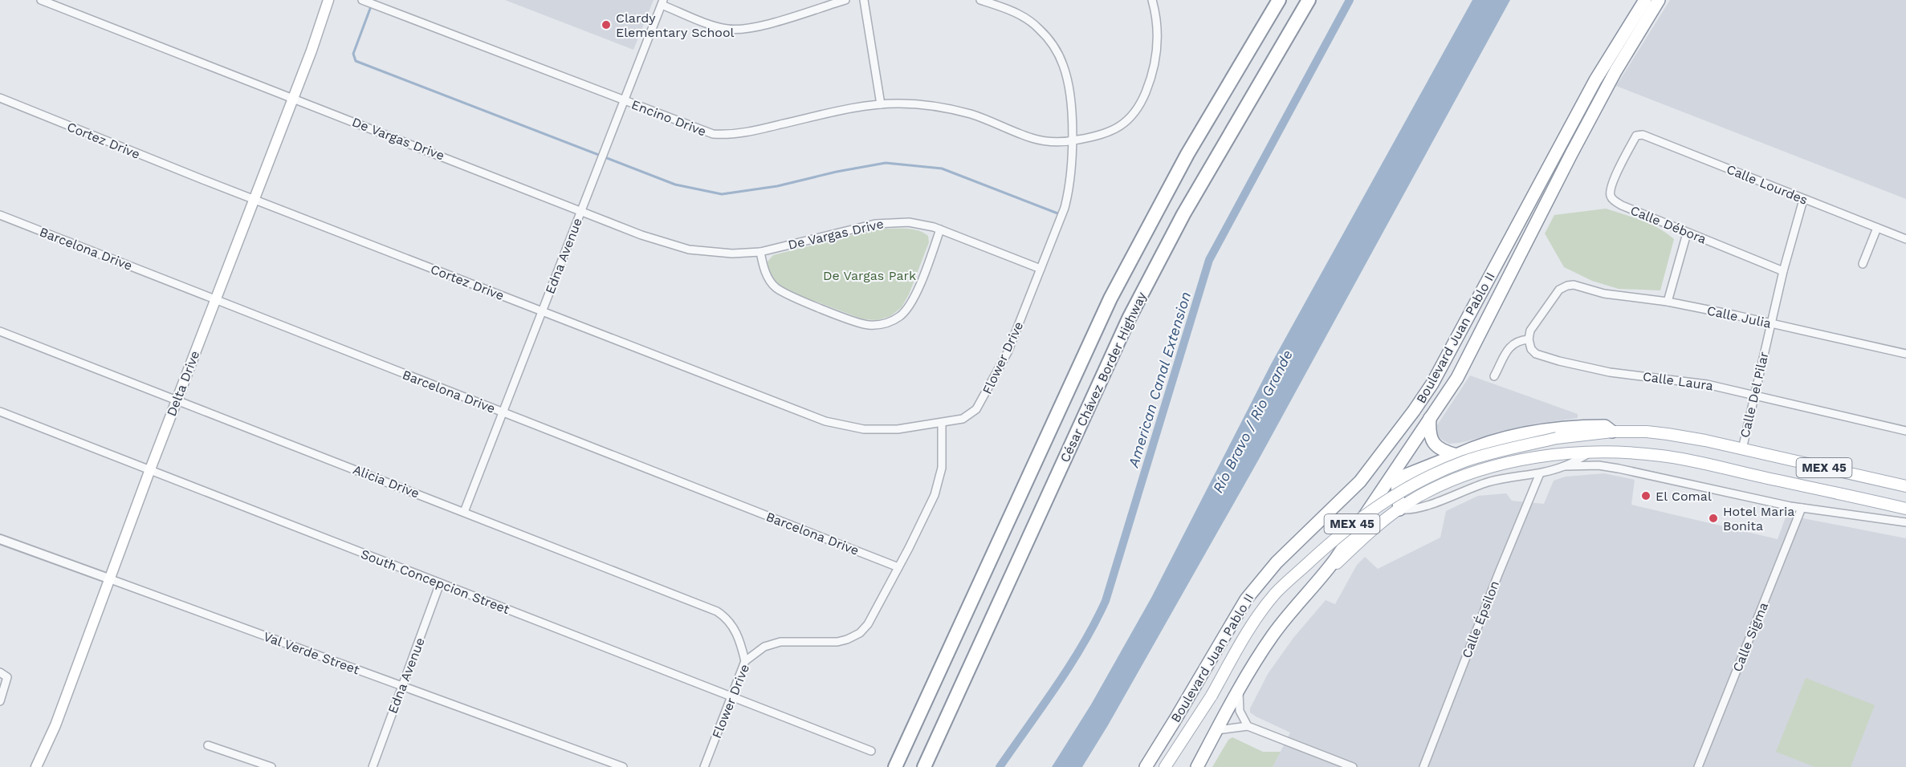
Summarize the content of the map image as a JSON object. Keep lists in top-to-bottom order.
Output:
{
  "streets": {
    "highway": ["Boulevard Juan Pablo II", "César Chávez Border Highway", "MEX 45"],
    "main road": ["Delta Drive"],
    "street": [
      "Encino Drive",
      "De Vargas Drive",
      "Cortez Drive",
      "Calle Lourdes",
      "Calle Débora",
      "Barcelona Drive",
      "Edna Avenue",
      "Calle Julia",
      "Flower Drive",
      "Calle Laura",
      "Calle Del Pilar",
      "Alicia Drive",
      "South Concepcion Street",
      "Calle Épsilon",
      "Calle Sigma",
      "Val Verde Street"
    ]
  },
  "crossings": [
    ["Encino Drive", "Edna Avenue"],
    ["Encino Drive", "Flower Drive"],
    ["De Vargas Drive", "Edna Avenue"],
    ["De Vargas Drive", "Flower Drive"],
    ["De Vargas Drive", "Delta Drive"],
    ["Cortez Drive", "Edna Avenue"],
    ["Cortez Drive", "Flower Drive"],
    ["Cortez Drive", "Delta Drive"],
    ["Calle Lourdes", "Calle Débora"],
    ["Calle Lourdes", "Calle Del Pilar"],
    ["Calle Débora", "Calle Del Pilar"],
    ["Barcelona Drive", "Edna Avenue"],
    ["Barcelona Drive", "Flower Drive"],
    ["Barcelona Drive", "Delta Drive"],
    ["Edna Avenue", "Alicia Drive"],
    ["Edna Avenue", "South Concepcion Street"],
    ["Edna Avenue", "Val Verde Street"],
    ["Calle Julia", "Calle Laura"],
    ["Calle Julia", "Calle Del Pilar"],
    ["Boulevard Juan Pablo II", "MEX 45"],
    ["Flower Drive", "Alicia Drive"],
    ["Flower Drive", "South Concepcion Street"],
    ["Calle Laura", "Calle Del Pilar"],
    ["Delta Drive", "Alicia Drive"],
    ["Delta Drive", "South Concepcion Street"],
    ["Delta Drive", "Val Verde Street"],
    ["Calle Del Pilar", "MEX 45"]
  ],
  "water": ["American Canal Extension", "Río Bravo / Rio Grande"],
  "parks": ["De Vargas Park"],
  "places": ["Clardy Elementary School", "El Comal", "Hotel Maria Bonita"]
}
